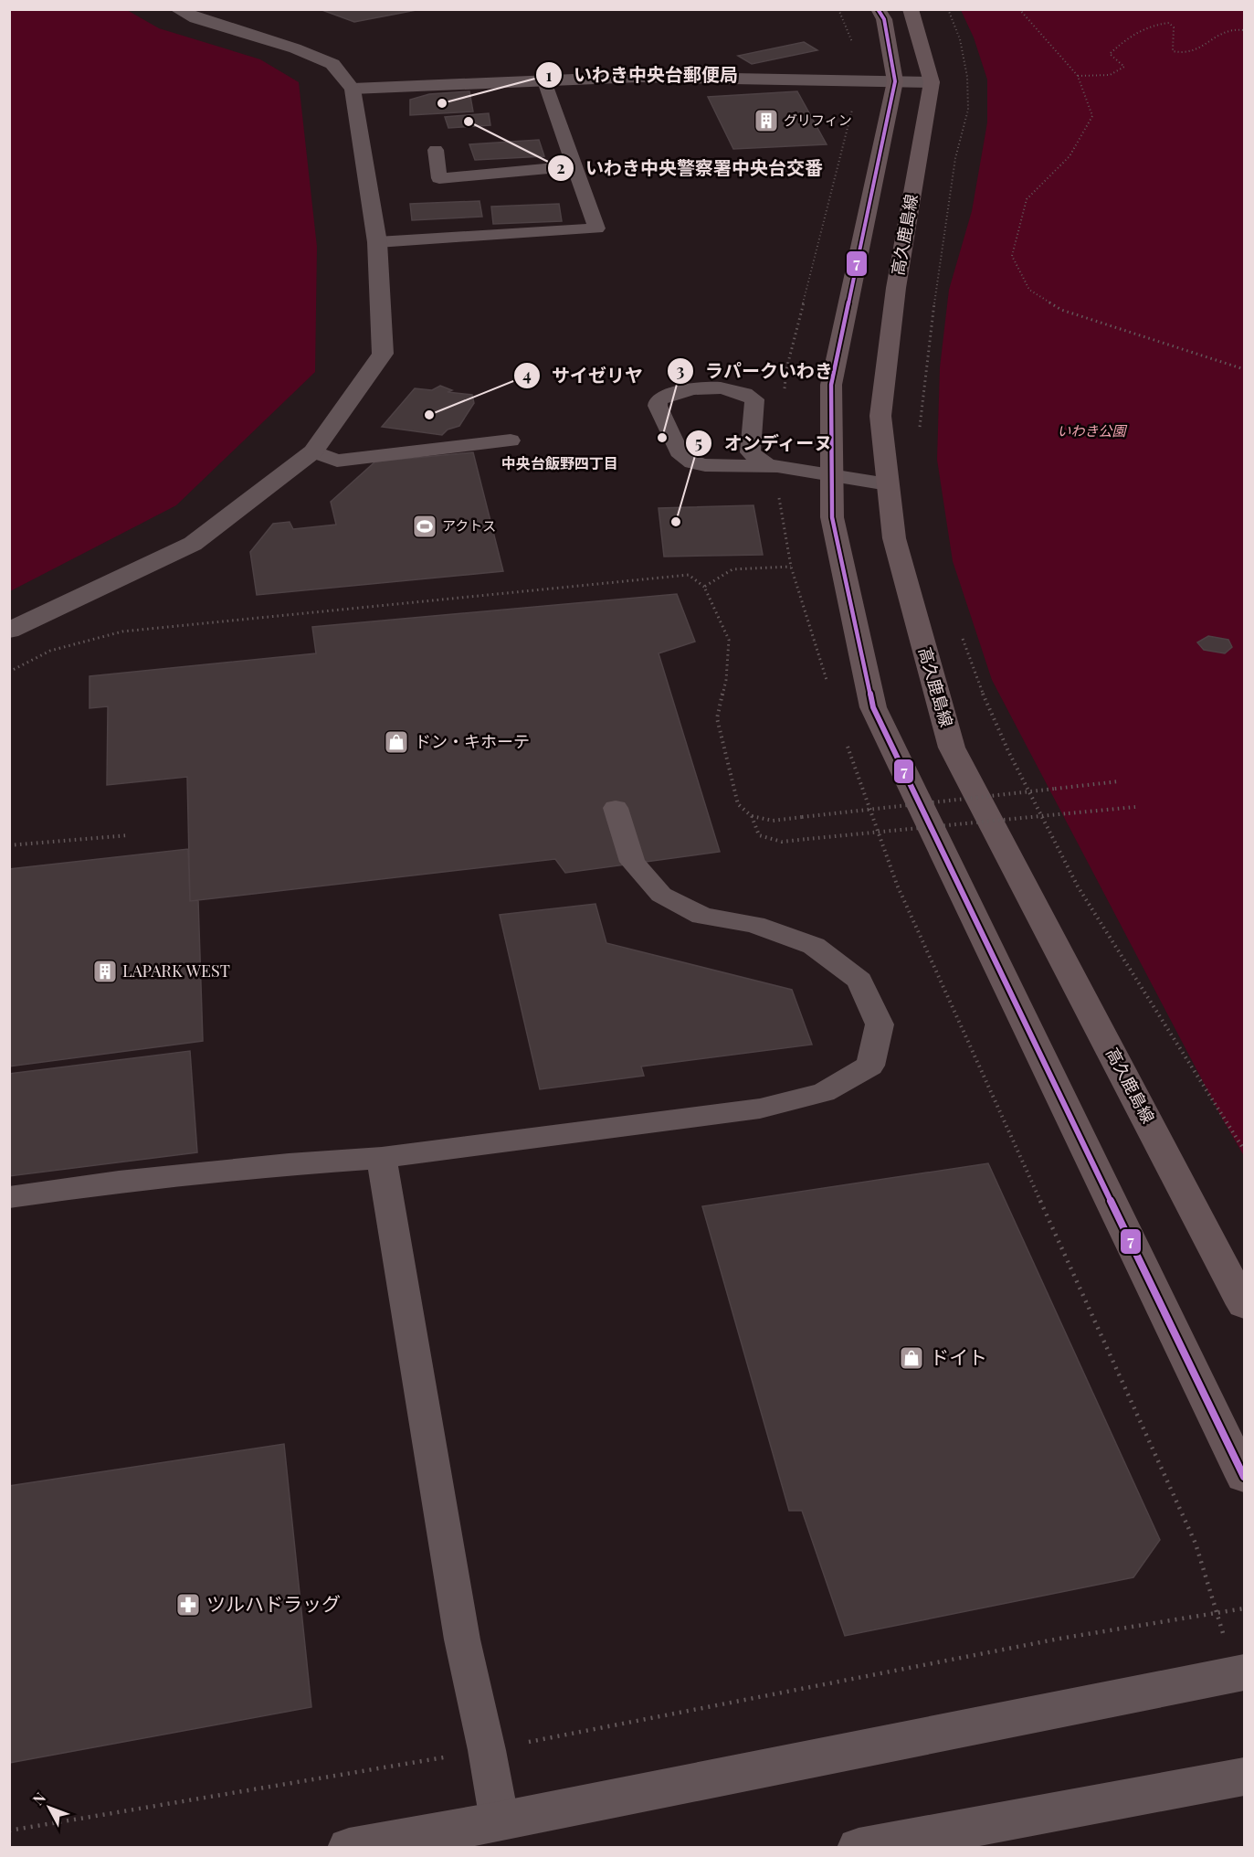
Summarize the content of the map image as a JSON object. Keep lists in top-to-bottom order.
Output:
{
  "streets": {
    "main road": ["高久鹿島線"]
  },
  "districts": ["中央台飯野四丁目"],
  "parks": ["いわき公園"],
  "places": {
    "other": [
      "いわき中央台郵便局",
      "いわき中央警察署中央台交番",
      "サイゼリヤ",
      "ラパークいわき",
      "オンディーヌ"
    ],
    "building": ["グリフィン", "LAPARK WEST"],
    "sports": ["アクトス"],
    "shop": ["ドン・キホーテ", "ドイト"],
    "pharmacy": ["ツルハドラッグ"]
  },
  "lines": ["transit line 7"],
  "north": "top left"
}
